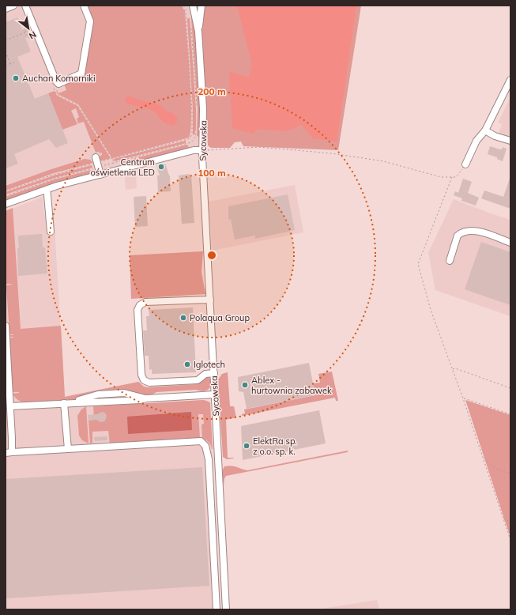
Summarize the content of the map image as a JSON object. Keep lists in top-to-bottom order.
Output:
{
  "streets": {
    "street": ["Sycowska"]
  },
  "places": [
    "Auchan Komorniki",
    "Centrum oświetlenia LED",
    "Polaqua Group",
    "Iglotech",
    "Ablex - hurtownia zabawek",
    "ElektRa sp. z o.o. sp. k."
  ],
  "north": "bottom right",
  "rings": ["200 m", "100 m"]
}
